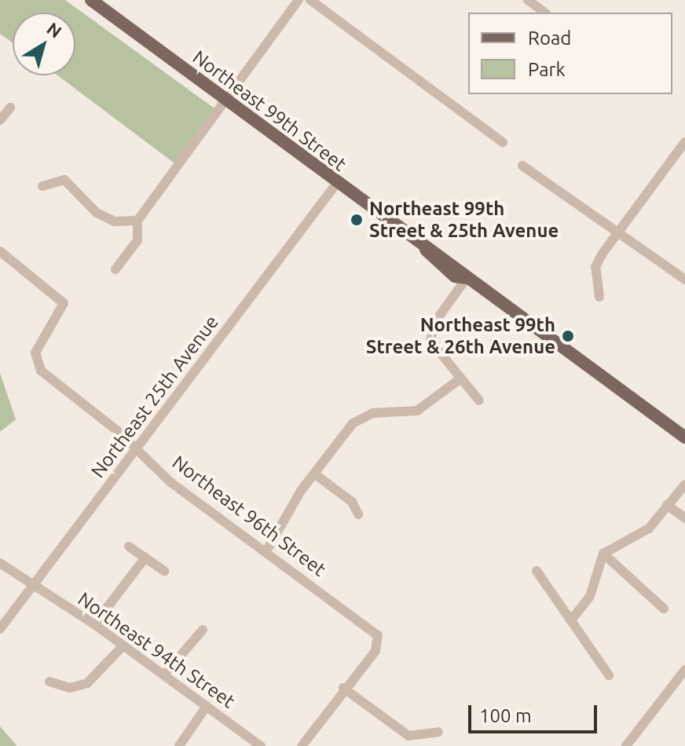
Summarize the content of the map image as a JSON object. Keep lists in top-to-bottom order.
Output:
{
  "streets": {
    "main road": ["Northeast 99th Street"],
    "street": ["Northeast 25th Avenue", "Northeast 96th Street", "Northeast 94th Street"]
  },
  "crossings": [
    ["Northeast 99th Street", "Northeast 25th Avenue"],
    ["Northeast 25th Avenue", "Northeast 96th Street"],
    ["Northeast 25th Avenue", "Northeast 94th Street"]
  ],
  "places": ["Northeast 99th Street & 25th Avenue", "Northeast 99th Street & 26th Avenue"],
  "legend": ["Road", "Park"],
  "scale_bar": "100 m",
  "north": "top right"
}
